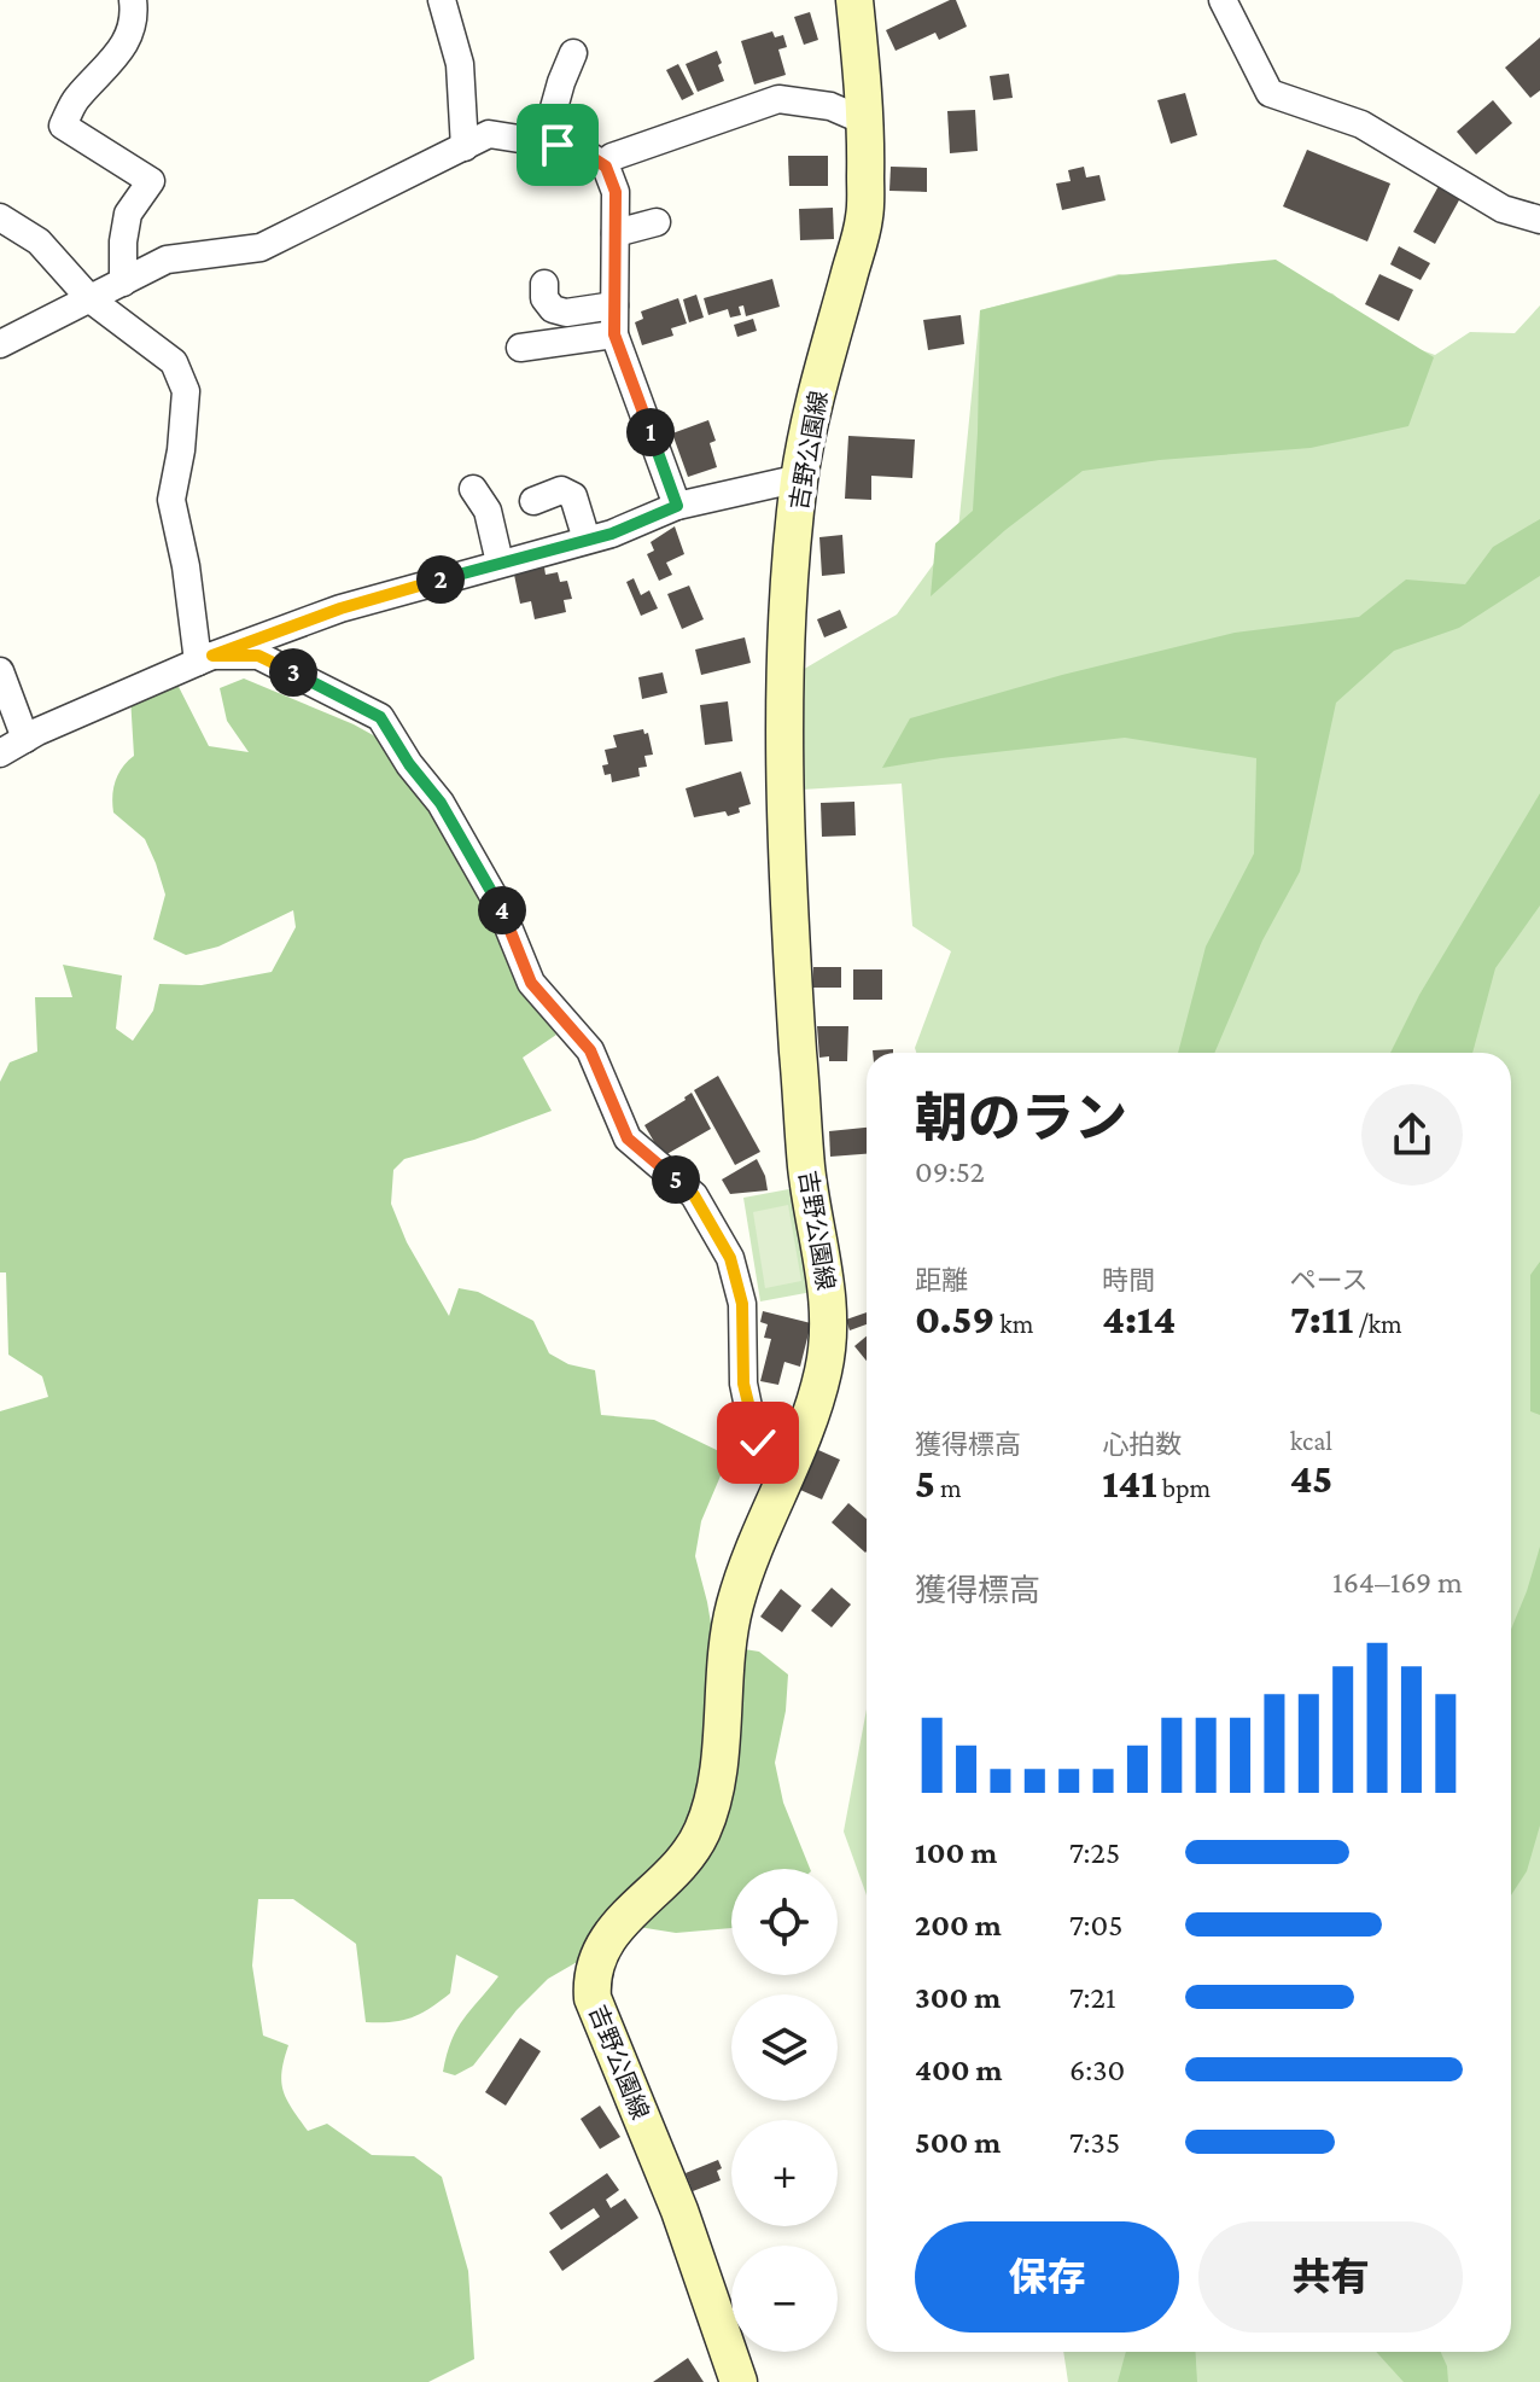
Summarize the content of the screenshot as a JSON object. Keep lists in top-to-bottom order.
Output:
{
  "streets": {
    "main road": ["吉野公園線"]
  },
  "page": {
    "pins": [
      "1",
      "2",
      "3",
      "4",
      "5"
    ],
    "heading": ["朝のラン", "09:52"],
    "stats": [
      ["距離", "0.59 km"],
      ["時間", "4:14"],
      ["ペース", "7:11 /km"],
      ["獲得標高", "5 m"],
      ["心拍数", "141 bpm"],
      ["kcal", "45"]
    ],
    "chart": ["獲得標高", "164–169 m"],
    "list": [
      {
        "name": "100 m",
        "note": "7:25"
      },
      {
        "name": "200 m",
        "note": "7:05"
      },
      {
        "name": "300 m",
        "note": "7:21"
      },
      {
        "name": "400 m",
        "note": "6:30"
      },
      {
        "name": "500 m",
        "note": "7:35"
      }
    ],
    "map_buttons": ["+", "−"],
    "buttons": ["保存", "共有"]
  }
}
